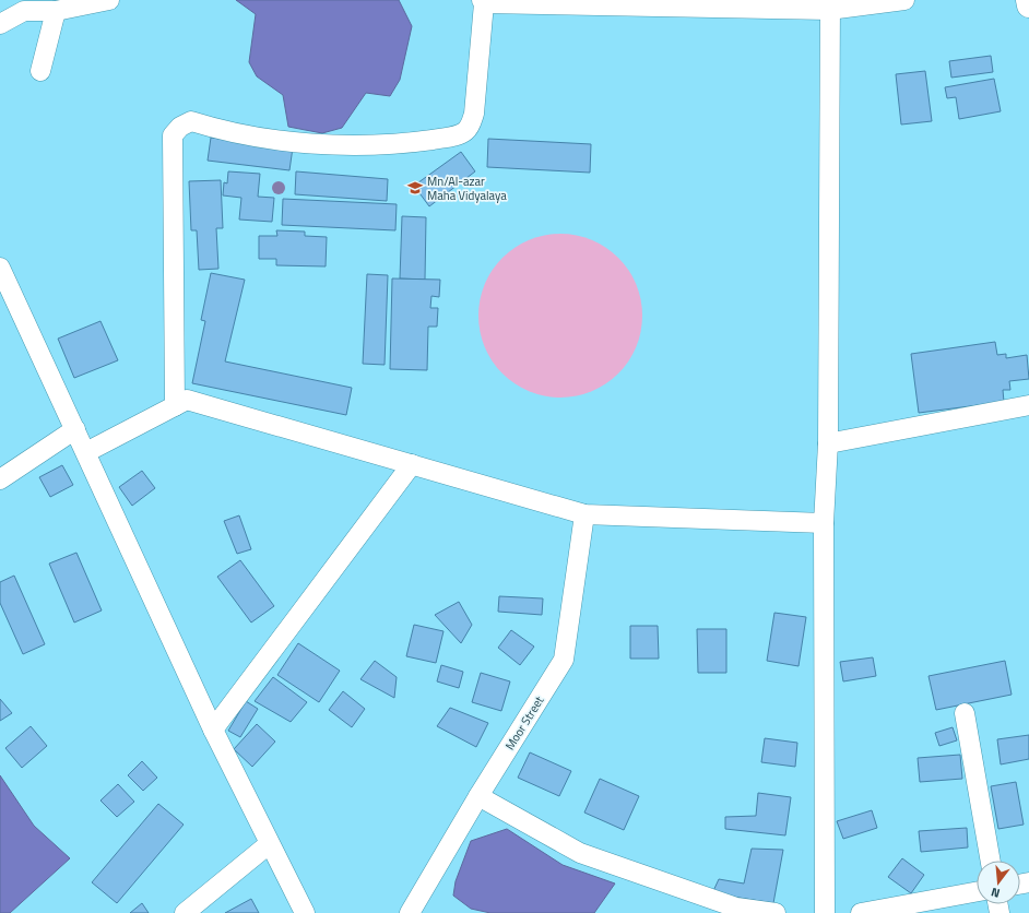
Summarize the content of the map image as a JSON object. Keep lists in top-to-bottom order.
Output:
{
  "streets": {
    "street": ["Moor Street"]
  },
  "places": {
    "school or university": ["Mn/Al-azar Maha Vidyalaya"]
  },
  "north": "bottom"
}
